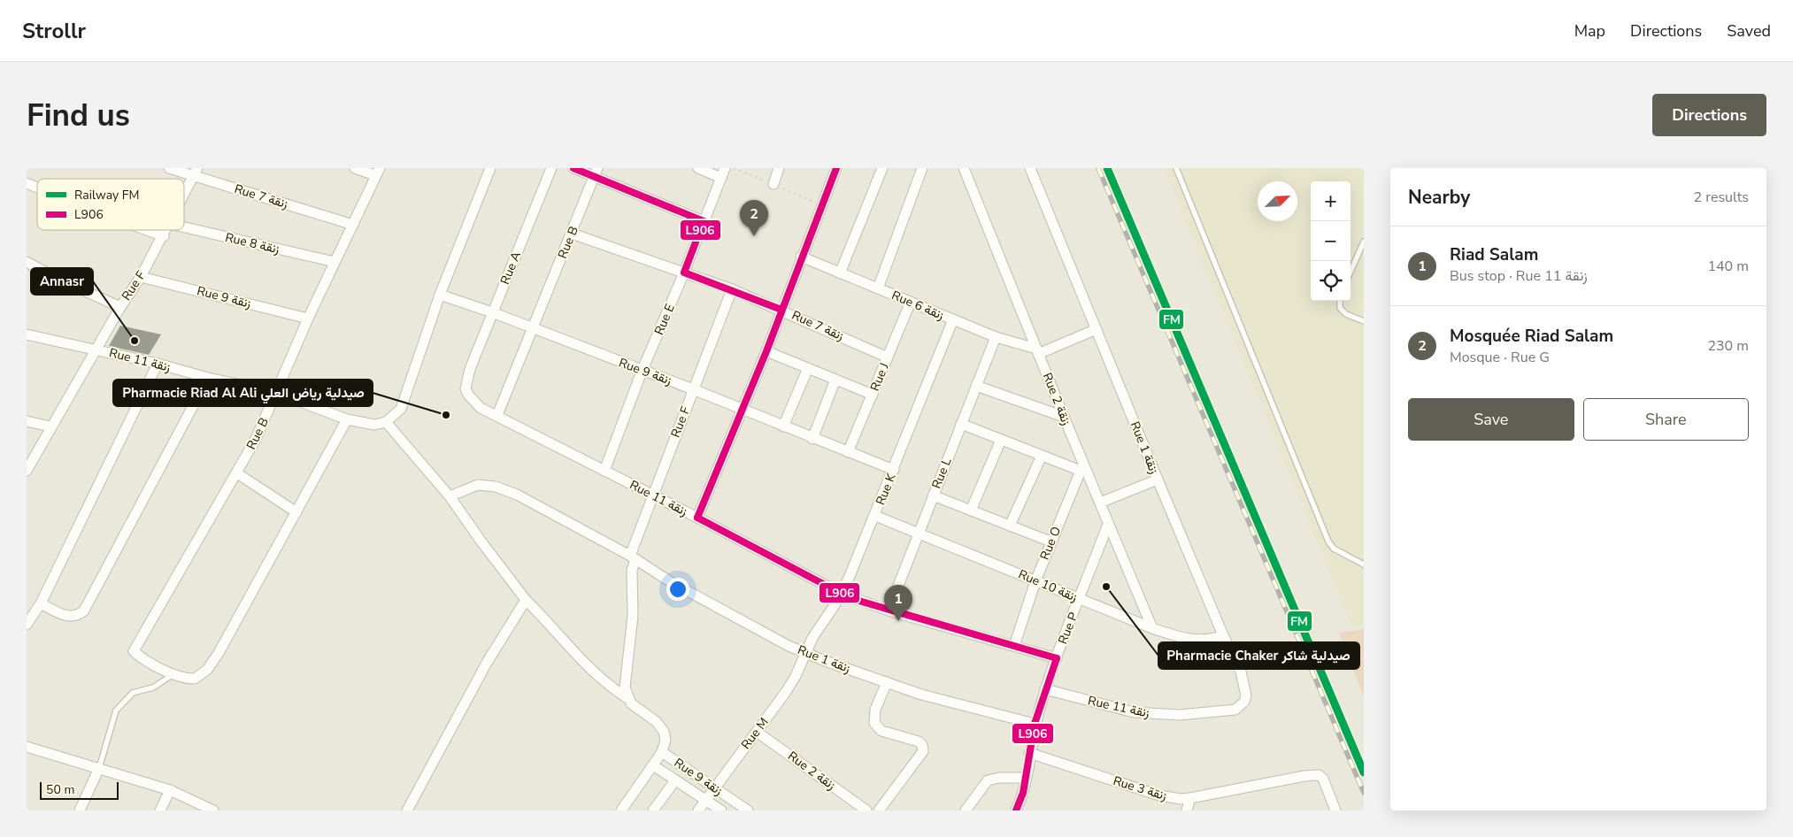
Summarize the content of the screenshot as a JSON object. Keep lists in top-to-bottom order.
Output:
{
  "streets": {
    "street": [
      "Rue 7 زنقة",
      "Rue B",
      "Rue 8 زنقة",
      "Rue A",
      "Rue F",
      "Rue 9 زنقة",
      "Rue 6 زنقة",
      "Rue E",
      "Rue 11 زنقة",
      "Rue J",
      "Rue 2 زنقة",
      "Rue 1 زنقة",
      "Rue L",
      "Rue K",
      "Rue O",
      "Rue 10 زنقة",
      "Rue P",
      "Rue M",
      "Rue 3 زنقة"
    ]
  },
  "crossings": [
    ["Rue 7 زنقة", "Rue B"],
    ["Rue 7 زنقة", "Rue F"],
    ["Rue 7 زنقة", "Rue E"],
    ["Rue 7 زنقة", "Rue J"],
    ["Rue B", "Rue 8 زنقة"],
    ["Rue B", "Rue 9 زنقة"],
    ["Rue B", "Rue 11 زنقة"],
    ["Rue A", "Rue 9 زنقة"],
    ["Rue A", "Rue 11 زنقة"],
    ["Rue F", "Rue 9 زنقة"],
    ["Rue F", "Rue 11 زنقة"],
    ["Rue F", "Rue 1 زنقة"],
    ["Rue 9 زنقة", "Rue E"],
    ["Rue 9 زنقة", "Rue J"],
    ["Rue 9 زنقة", "Rue K"],
    ["Rue 9 زنقة", "Rue M"],
    ["Rue 6 زنقة", "Rue J"],
    ["Rue 6 زنقة", "Rue 2 زنقة"],
    ["Rue 6 زنقة", "Rue L"],
    ["Rue 6 زنقة", "Rue K"],
    ["Rue E", "Rue 11 زنقة"],
    ["Rue 11 زنقة", "Rue 1 زنقة"],
    ["Rue 11 زنقة", "Rue L"],
    ["Rue 11 زنقة", "Rue K"],
    ["Rue 11 زنقة", "Rue O"],
    ["Rue 11 زنقة", "Rue P"],
    ["Rue 2 زنقة", "Rue O"],
    ["Rue 2 زنقة", "Rue 10 زنقة"],
    ["Rue 2 زنقة", "Rue P"],
    ["Rue 2 زنقة", "Rue M"],
    ["Rue 1 زنقة", "Rue K"],
    ["Rue 1 زنقة", "Rue 10 زنقة"],
    ["Rue 1 زنقة", "Rue P"],
    ["Rue 1 زنقة", "Rue M"],
    ["Rue L", "Rue 10 زنقة"],
    ["Rue K", "Rue 10 زنقة"],
    ["Rue K", "Rue M"],
    ["Rue O", "Rue 10 زنقة"],
    ["Rue 10 زنقة", "Rue P"],
    ["Rue P", "Rue 3 زنقة"]
  ],
  "places": ["Annasr", "Pharmacie Riad Al Ali صيدلية رياض العلي", "Pharmacie Chaker صيدلية شاكر"],
  "lines": ["rail line FM", "transit line L906"],
  "legend": ["Railway FM", "L906"],
  "scale_bar": "50 m",
  "north": "top right",
  "page": {
    "header": "Strollr",
    "nav": ["Map", "Directions", "Saved"],
    "buttons": [
      "Directions",
      ["Save", "Share"]
    ],
    "title": "Find us",
    "heading": ["Nearby", "2 results"],
    "map_buttons": ["+", "−"],
    "pins": ["2", "1"],
    "list": [
      {
        "mark": "1",
        "name": "Riad Salam",
        "note": "Bus stop · Rue 11 زنقة",
        "value": "140 m"
      },
      {
        "mark": "2",
        "name": "Mosquée Riad Salam",
        "note": "Mosque · Rue G",
        "value": "230 m"
      }
    ],
    "scale": "50 m"
  }
}
